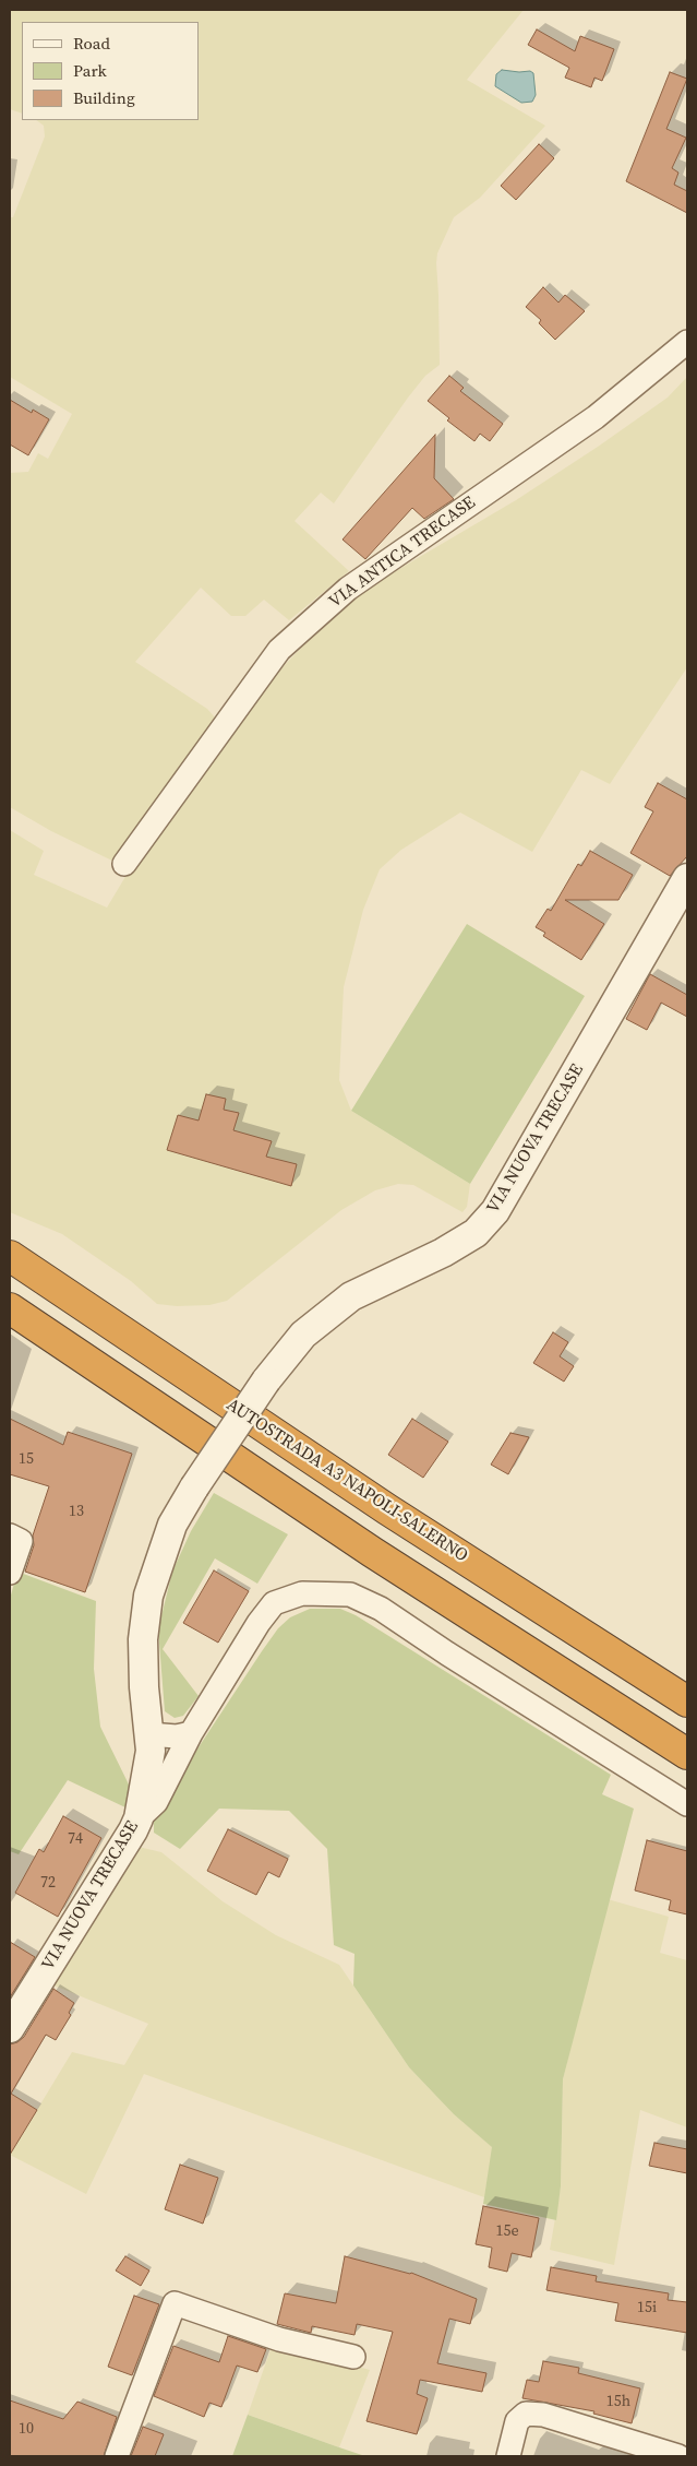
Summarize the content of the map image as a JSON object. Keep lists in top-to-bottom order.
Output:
{
  "streets": {
    "highway": ["AUTOSTRADA A3 NAPOLI-SALERNO"],
    "street": ["VIA ANTICA TRECASE", "VIA NUOVA TRECASE"]
  },
  "house_numbers": [
    "15",
    "13",
    "74",
    "72",
    "15e",
    "15i",
    "15h",
    "10"
  ],
  "legend": ["Road", "Park", "Building"]
}
